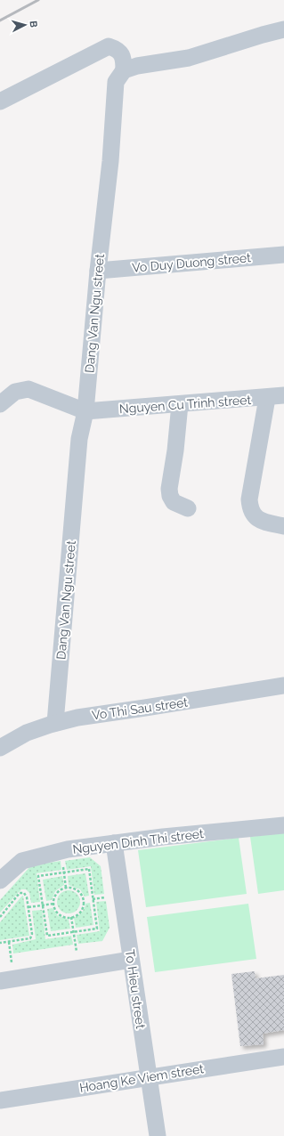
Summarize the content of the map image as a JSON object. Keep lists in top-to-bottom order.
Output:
{
  "streets": {
    "street": [
      "Vo Duy Duong street",
      "Dang Van Ngu street",
      "Nguyen Cu Trinh street",
      "Vo Thi Sau street",
      "Nguyen Dinh Thi street",
      "To Hieu street",
      "Hoang Ke Viem street"
    ]
  },
  "crossings": [
    ["Vo Duy Duong street", "Dang Van Ngu street"],
    ["Dang Van Ngu street", "Nguyen Cu Trinh street"],
    ["Dang Van Ngu street", "Vo Thi Sau street"],
    ["Nguyen Dinh Thi street", "To Hieu street"],
    ["To Hieu street", "Hoang Ke Viem street"]
  ],
  "north": "right"
}
